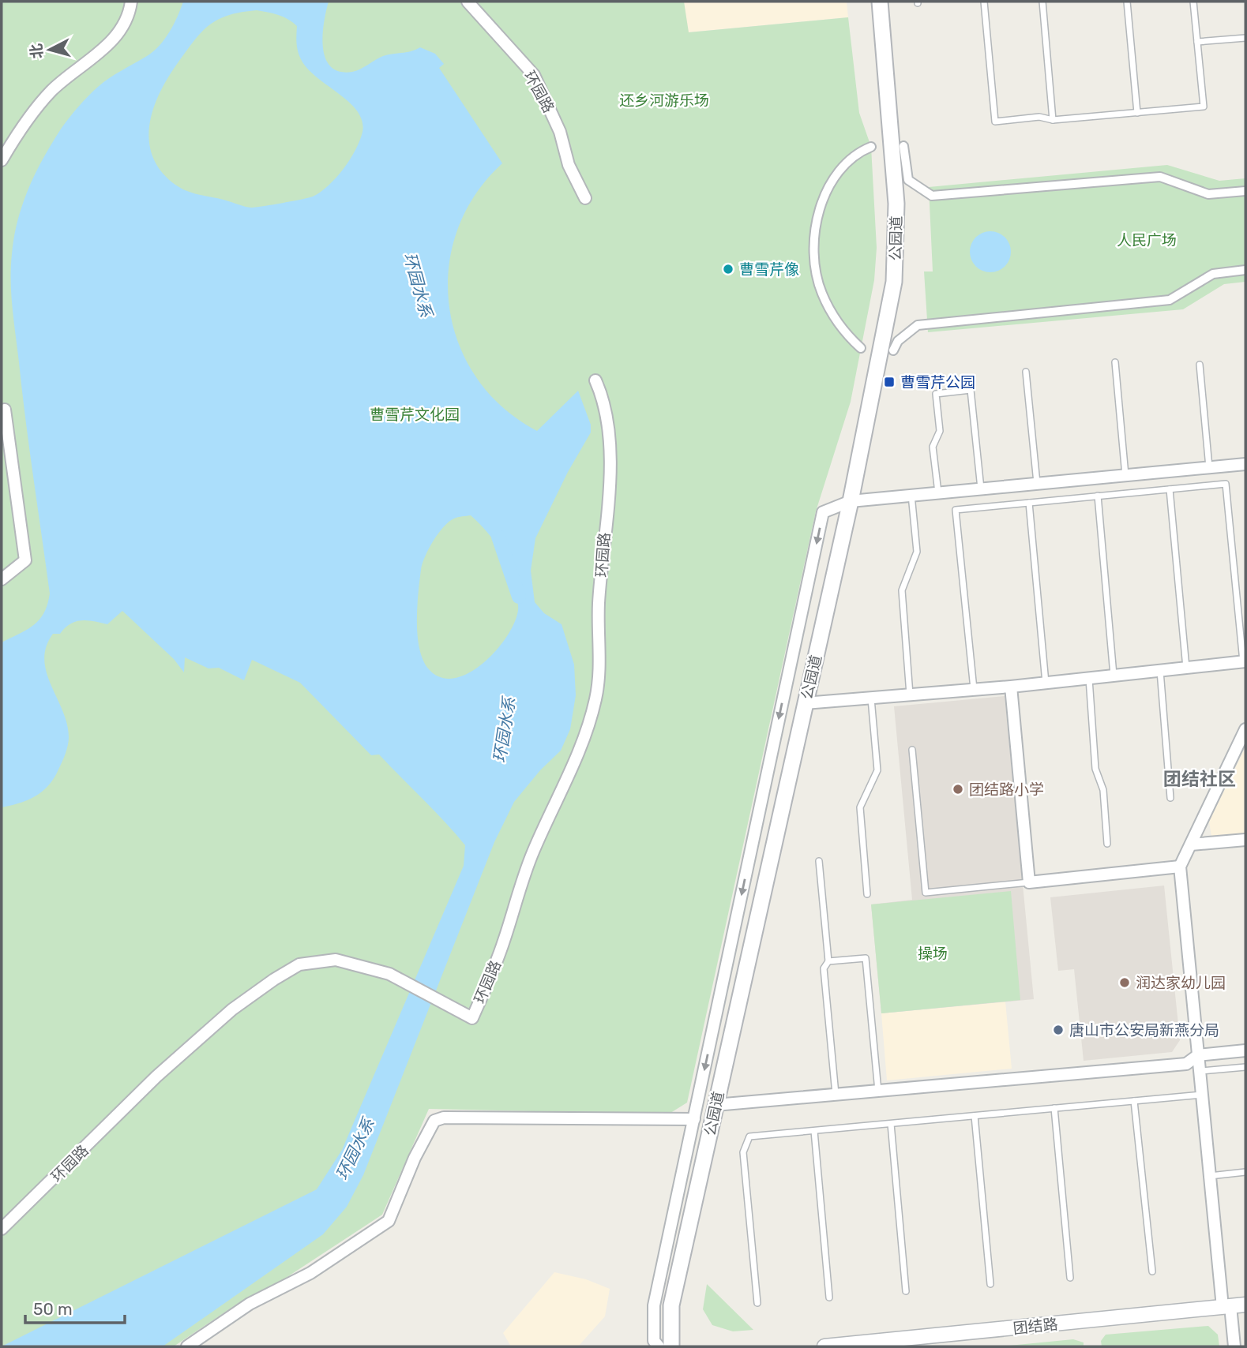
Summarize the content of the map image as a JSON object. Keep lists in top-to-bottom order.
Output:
{
  "streets": {
    "main road": ["公园道"],
    "street": ["环园路", "团结路"]
  },
  "districts": ["团结社区"],
  "water": ["环园水系"],
  "parks": [
    "还乡河游乐场",
    "人民广场",
    "曹雪芹文化园",
    "操场"
  ],
  "places": {
    "other": [
      "曹雪芹像",
      "团结路小学",
      "润达家幼儿园",
      "唐山市公安局新燕分局"
    ],
    "transit": ["曹雪芹公园"]
  },
  "scale_bar": "50 m",
  "north": "left"
}
